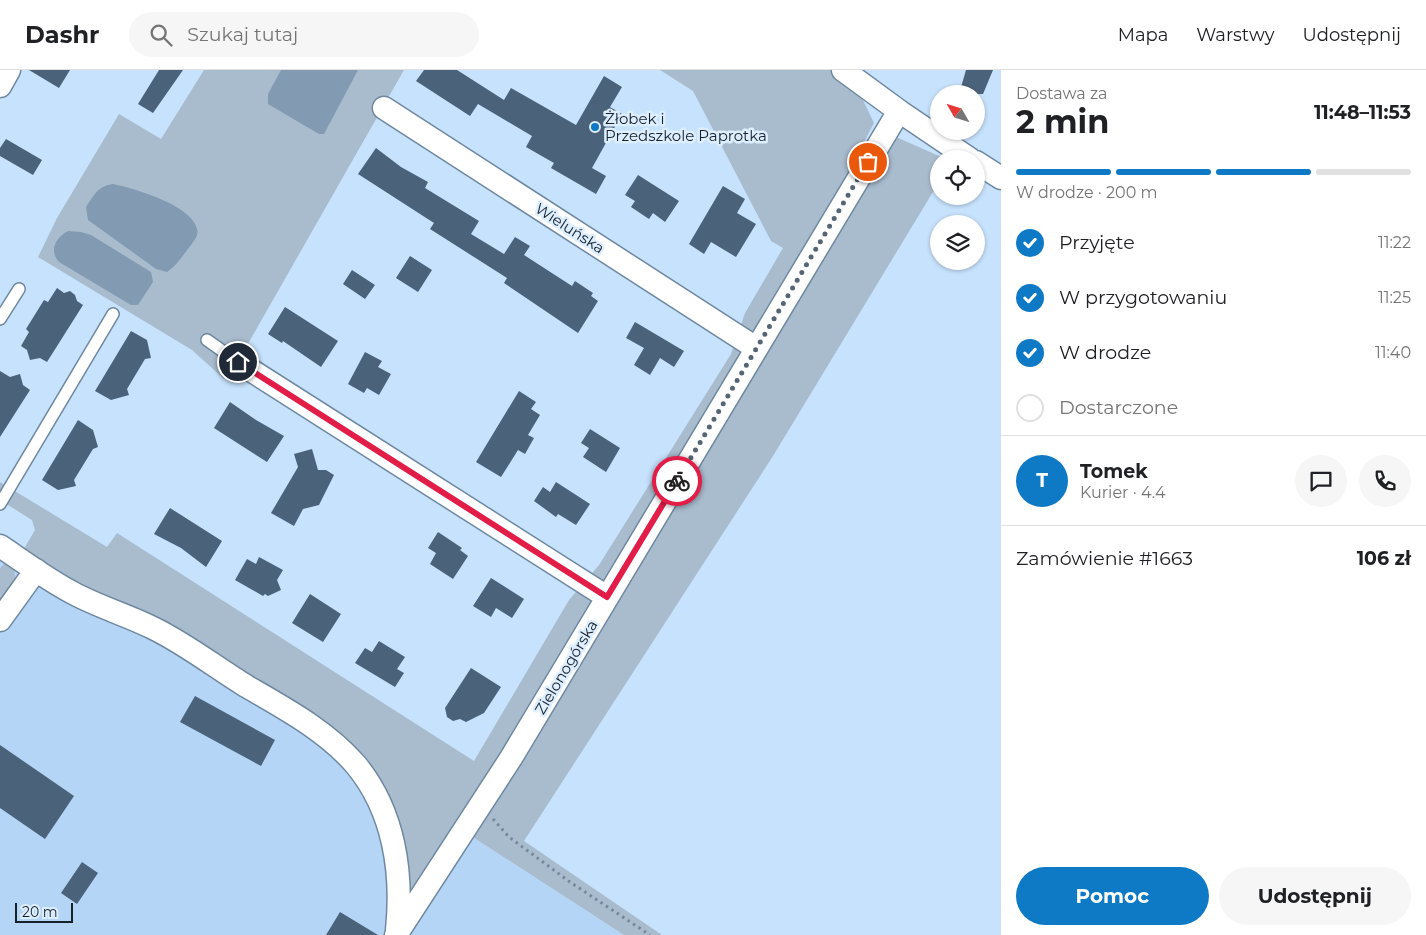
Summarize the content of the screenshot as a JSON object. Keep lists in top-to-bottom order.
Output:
{
  "streets": {
    "street": ["Wieluńska", "Zielonogórska"]
  },
  "crossings": [
    ["Wieluńska", "Zielonogórska"]
  ],
  "places": ["Żłobek i Przedszkole Paprotka"],
  "scale_bar": "20 m",
  "north": "top left",
  "page": {
    "header": "Dashr",
    "search": "Szukaj tutaj",
    "nav": ["Mapa", "Warstwy", "Udostępnij"],
    "heading": ["2 min", "Dostawa za", "11:48–11:53"],
    "panel": [
      "Tomek",
      "Kurier · 4.4",
      "Zamówienie #1663",
      "106 zł"
    ],
    "bar": "W drodze · 200 m",
    "list": [
      ["Przyjęte", "11:22"],
      ["W przygotowaniu", "11:25"],
      ["W drodze", "11:40"],
      "Dostarczone"
    ],
    "round": "T",
    "buttons": ["Pomoc", "Udostępnij"],
    "scale": "20 m"
  }
}
